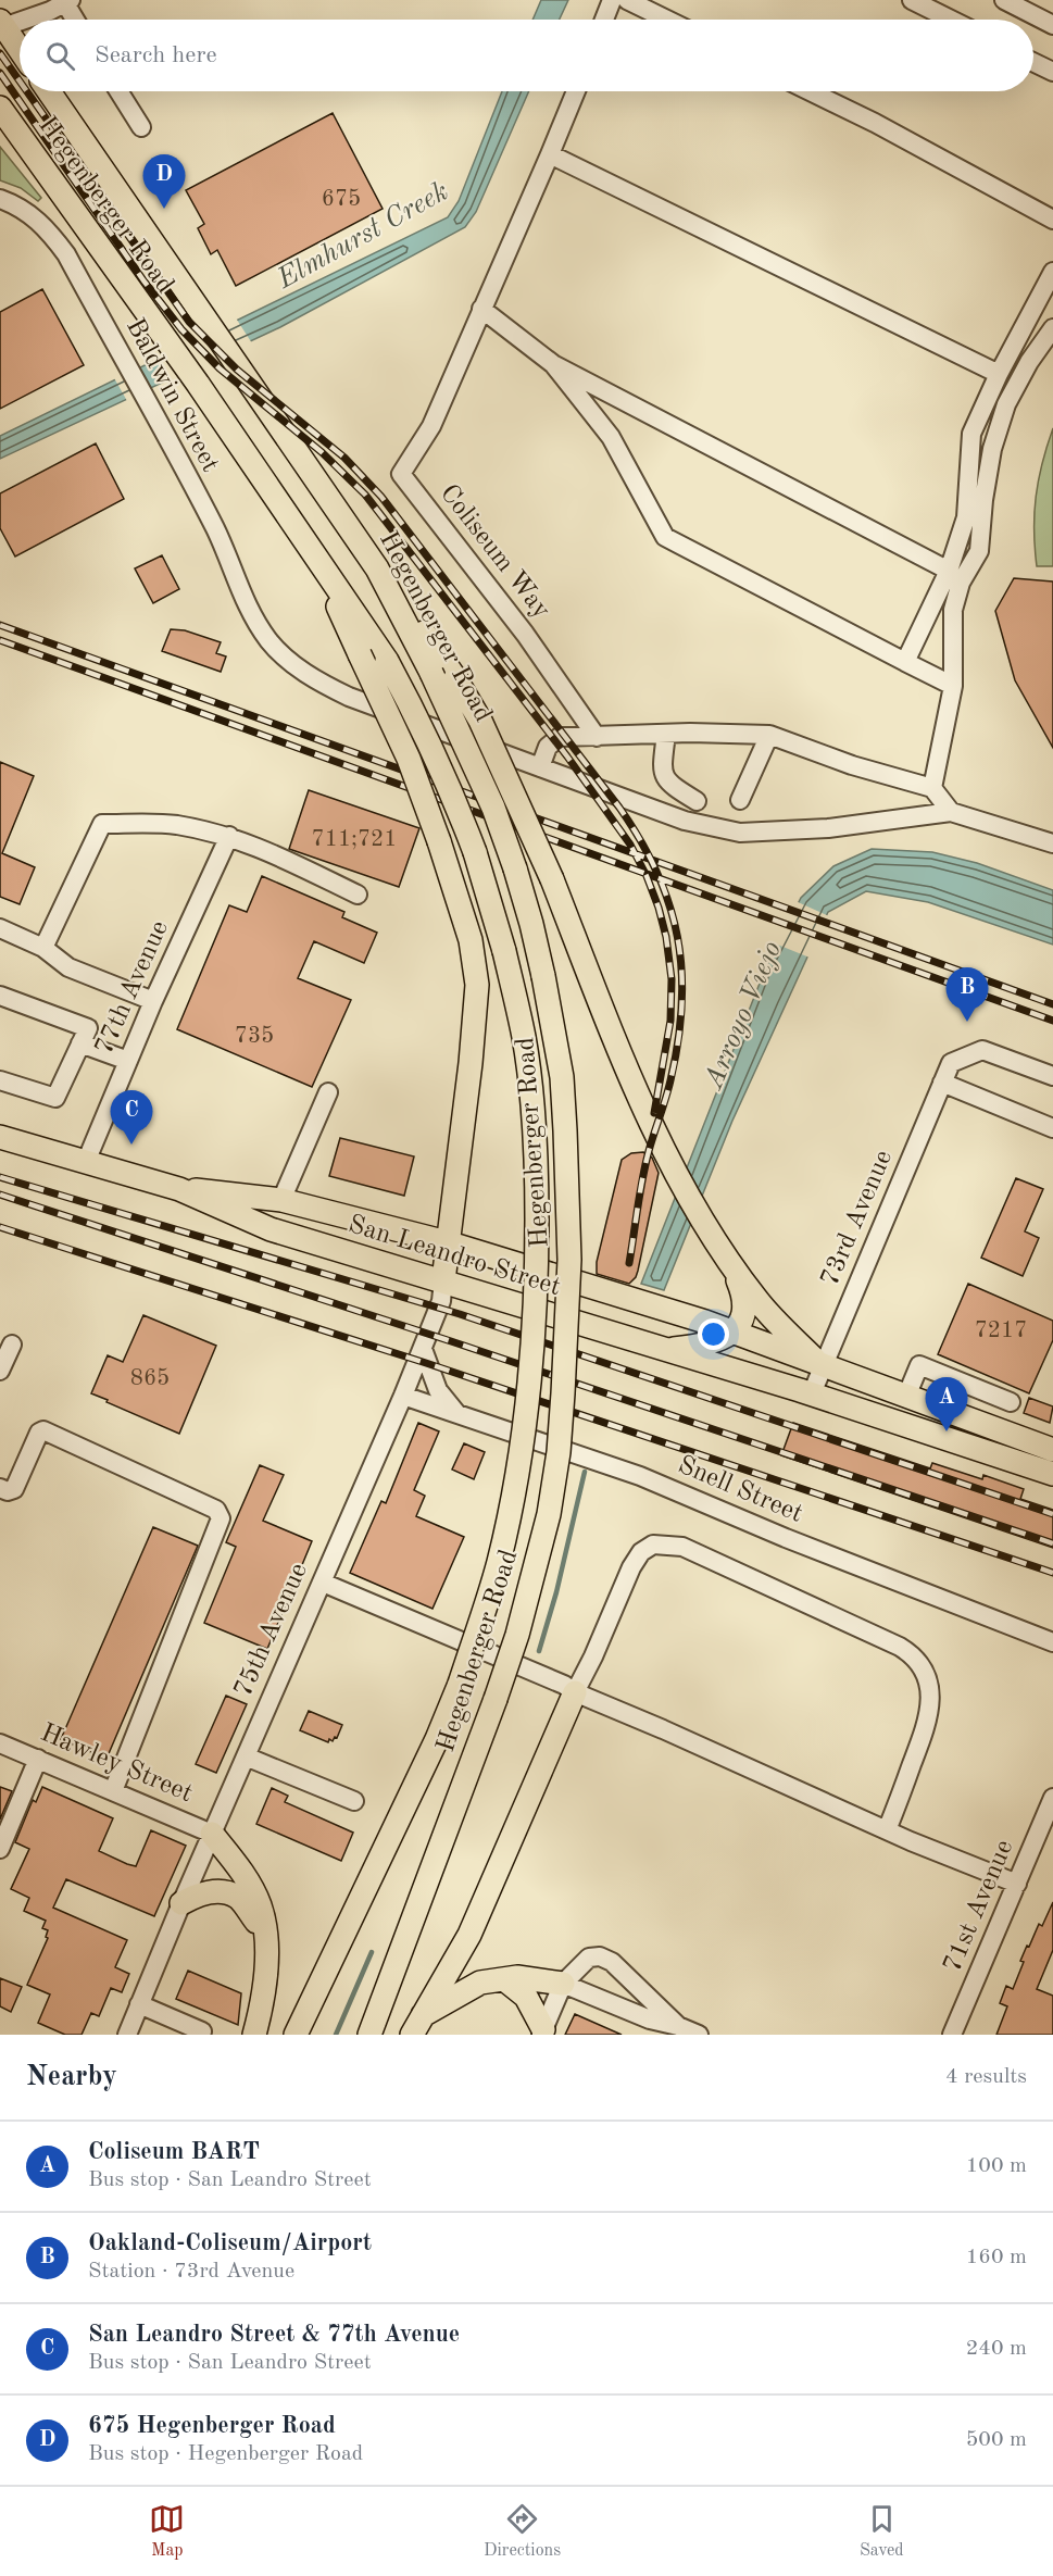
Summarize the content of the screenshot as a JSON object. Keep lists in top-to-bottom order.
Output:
{
  "streets": {
    "main road": ["Hegenberger Road", "San Leandro Street", "75th Avenue"],
    "street": [
      "Baldwin Street",
      "Coliseum Way",
      "77th Avenue",
      "73rd Avenue",
      "Snell Street",
      "Hawley Street",
      "71st Avenue"
    ]
  },
  "crossings": [
    ["Hegenberger Road", "75th Avenue"],
    ["77th Avenue", "San Leandro Street"],
    ["73rd Avenue", "San Leandro Street"],
    ["San Leandro Street", "75th Avenue"],
    ["Snell Street", "75th Avenue"],
    ["75th Avenue", "Hawley Street"]
  ],
  "water": ["Elmhurst Creek", "Arroyo Viejo"],
  "house_numbers": [
    "675",
    "711;721",
    "735",
    "7217",
    "865"
  ],
  "page": {
    "search": "Search here",
    "pins": [
      "D",
      "B",
      "C",
      "A"
    ],
    "heading": ["Nearby", "4 results"],
    "list": [
      {
        "mark": "A",
        "name": "Coliseum BART",
        "note": "Bus stop · San Leandro Street",
        "value": "100 m"
      },
      {
        "mark": "B",
        "name": "Oakland-Coliseum/Airport",
        "note": "Station · 73rd Avenue",
        "value": "160 m"
      },
      {
        "mark": "C",
        "name": "San Leandro Street & 77th Avenue",
        "note": "Bus stop · San Leandro Street",
        "value": "240 m"
      },
      {
        "mark": "D",
        "name": "675 Hegenberger Road",
        "note": "Bus stop · Hegenberger Road",
        "value": "500 m"
      }
    ],
    "nav": ["Map", "Directions", "Saved"]
  }
}
